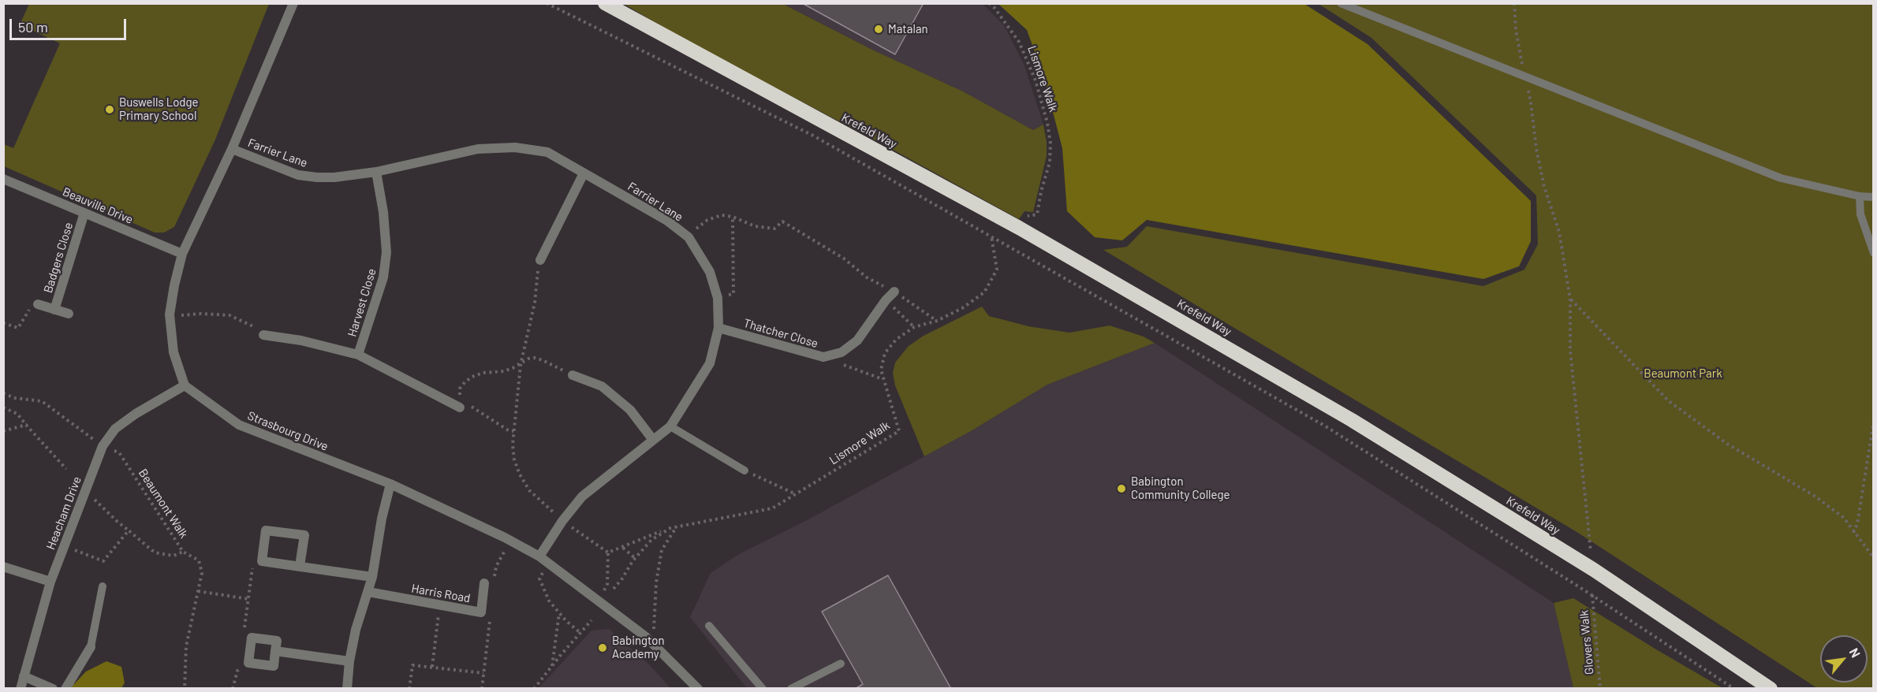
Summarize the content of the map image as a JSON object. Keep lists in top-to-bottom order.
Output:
{
  "streets": {
    "highway": ["Krefeld Way"],
    "street": [
      "Farrier Lane",
      "Beauville Drive",
      "Badgers Close",
      "Harvest Close",
      "Thatcher Close",
      "Strasbourg Drive",
      "Heacham Drive",
      "Harris Road"
    ],
    "path": ["Lismore Walk", "Beaumont Walk", "Glovers Walk"]
  },
  "crossings": [
    ["Farrier Lane", "Harvest Close"],
    ["Farrier Lane", "Thatcher Close"],
    ["Farrier Lane", "Strasbourg Drive"],
    ["Beauville Drive", "Badgers Close"],
    ["Strasbourg Drive", "Heacham Drive"],
    ["Beaumont Walk", "Heacham Drive"]
  ],
  "parks": ["Beaumont Park"],
  "places": [
    "Matalan",
    "Buswells Lodge Primary School",
    "Babington Community College",
    "Babington Academy"
  ],
  "scale_bar": "50 m",
  "north": "top right"
}
